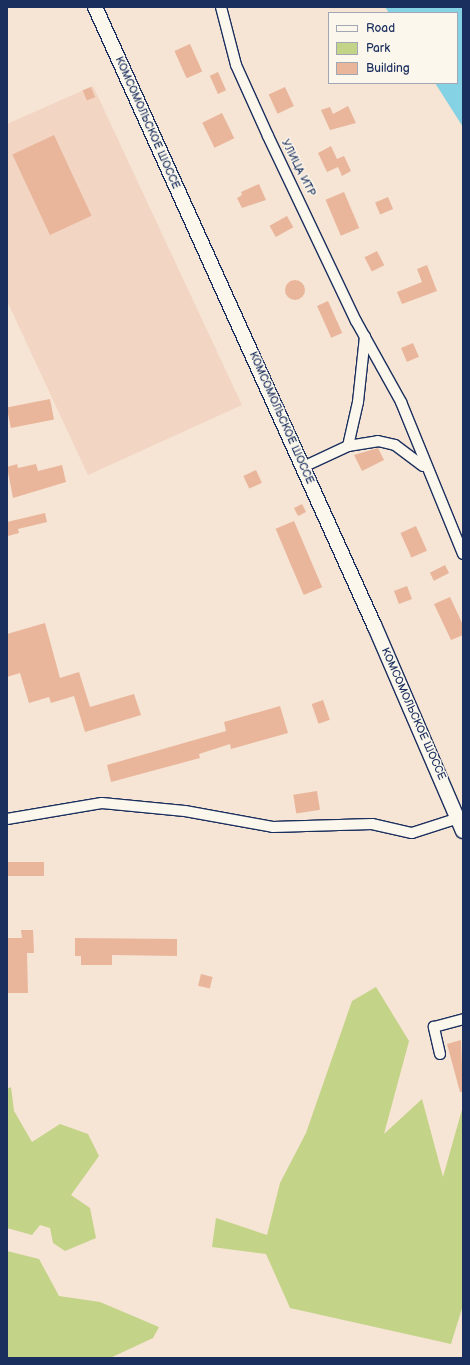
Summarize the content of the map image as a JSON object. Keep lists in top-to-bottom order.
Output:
{
  "streets": {
    "main road": ["КОМСОМОЛЬСКОЕ ШОССЕ"],
    "street": ["УЛИЦА ИТР"]
  },
  "crossings": [
    ["КОМСОМОЛЬСКОЕ ШОССЕ", "УЛИЦА ИТР"]
  ],
  "legend": ["Road", "Park", "Building"]
}
